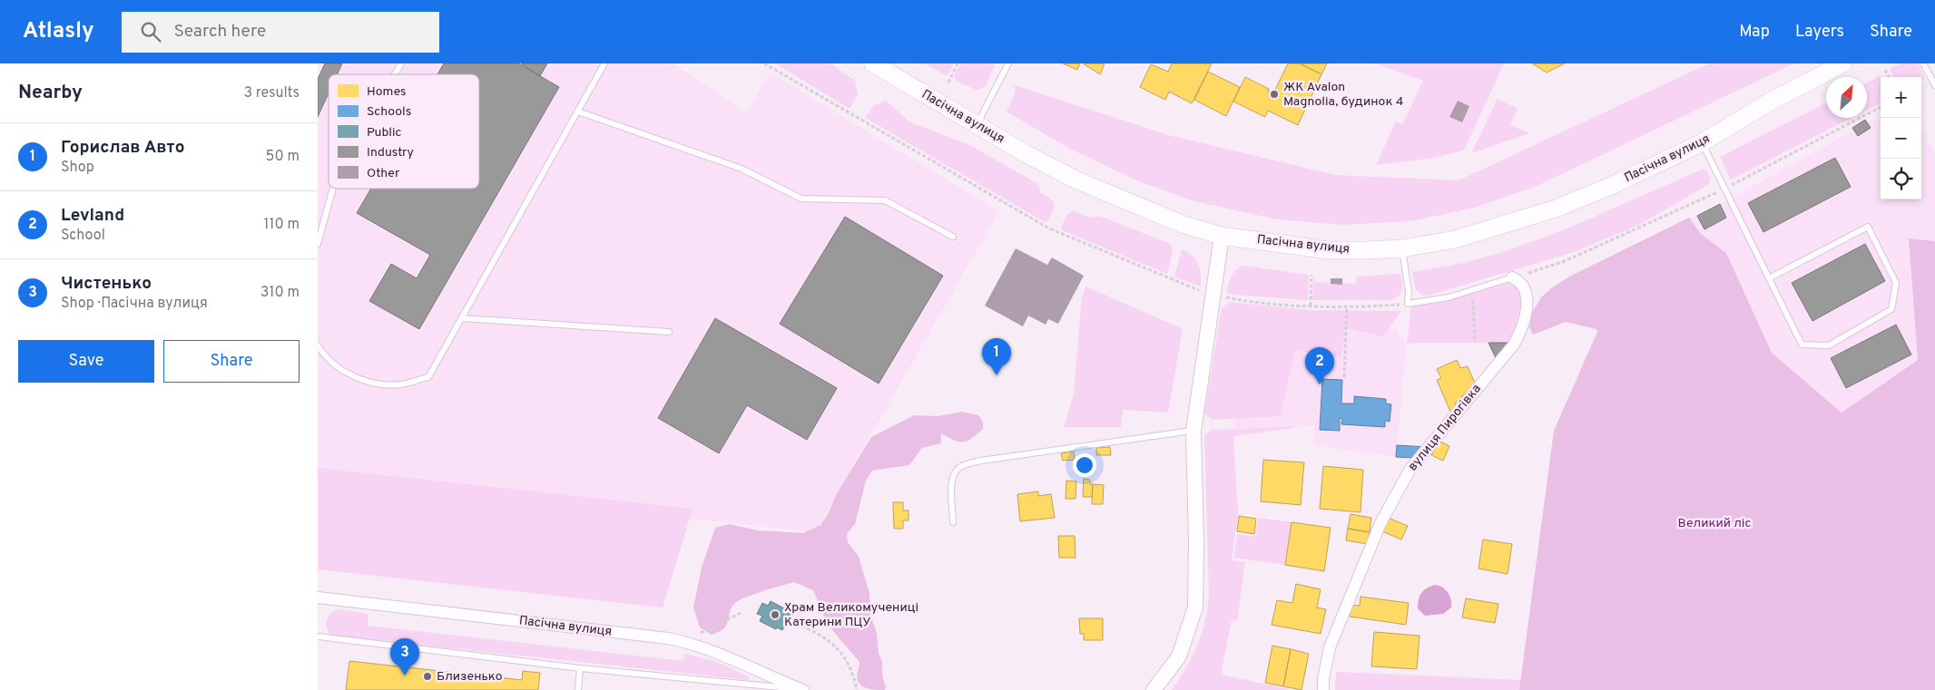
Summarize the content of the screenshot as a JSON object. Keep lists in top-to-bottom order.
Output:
{
  "streets": {
    "main road": ["Пасічна вулиця"],
    "street": ["вулиця Пирогівка"]
  },
  "parks": ["Великий ліс"],
  "places": ["ЖК Avalon Magnolia, будинок 4", "Храм Великомучениці Катерини ПЦУ", "Близенько"],
  "legend": [
    "Homes",
    "Schools",
    "Public",
    "Industry",
    "Other"
  ],
  "north": "top right",
  "page": {
    "header": "Atlasly",
    "search": "Search here",
    "nav": ["Map", "Layers", "Share"],
    "heading": ["Nearby", "3 results"],
    "map_buttons": ["+", "−"],
    "list": [
      {
        "mark": "1",
        "name": "Горислав Авто",
        "note": "Shop",
        "value": "50 m"
      },
      {
        "mark": "2",
        "name": "Levland",
        "note": "School",
        "value": "110 m"
      },
      {
        "mark": "3",
        "name": "Чистенько",
        "note": "Shop · Пасічна вулиця",
        "value": "310 m"
      }
    ],
    "buttons": ["Save", "Share"],
    "pins": ["1", "2", "3"]
  }
}
